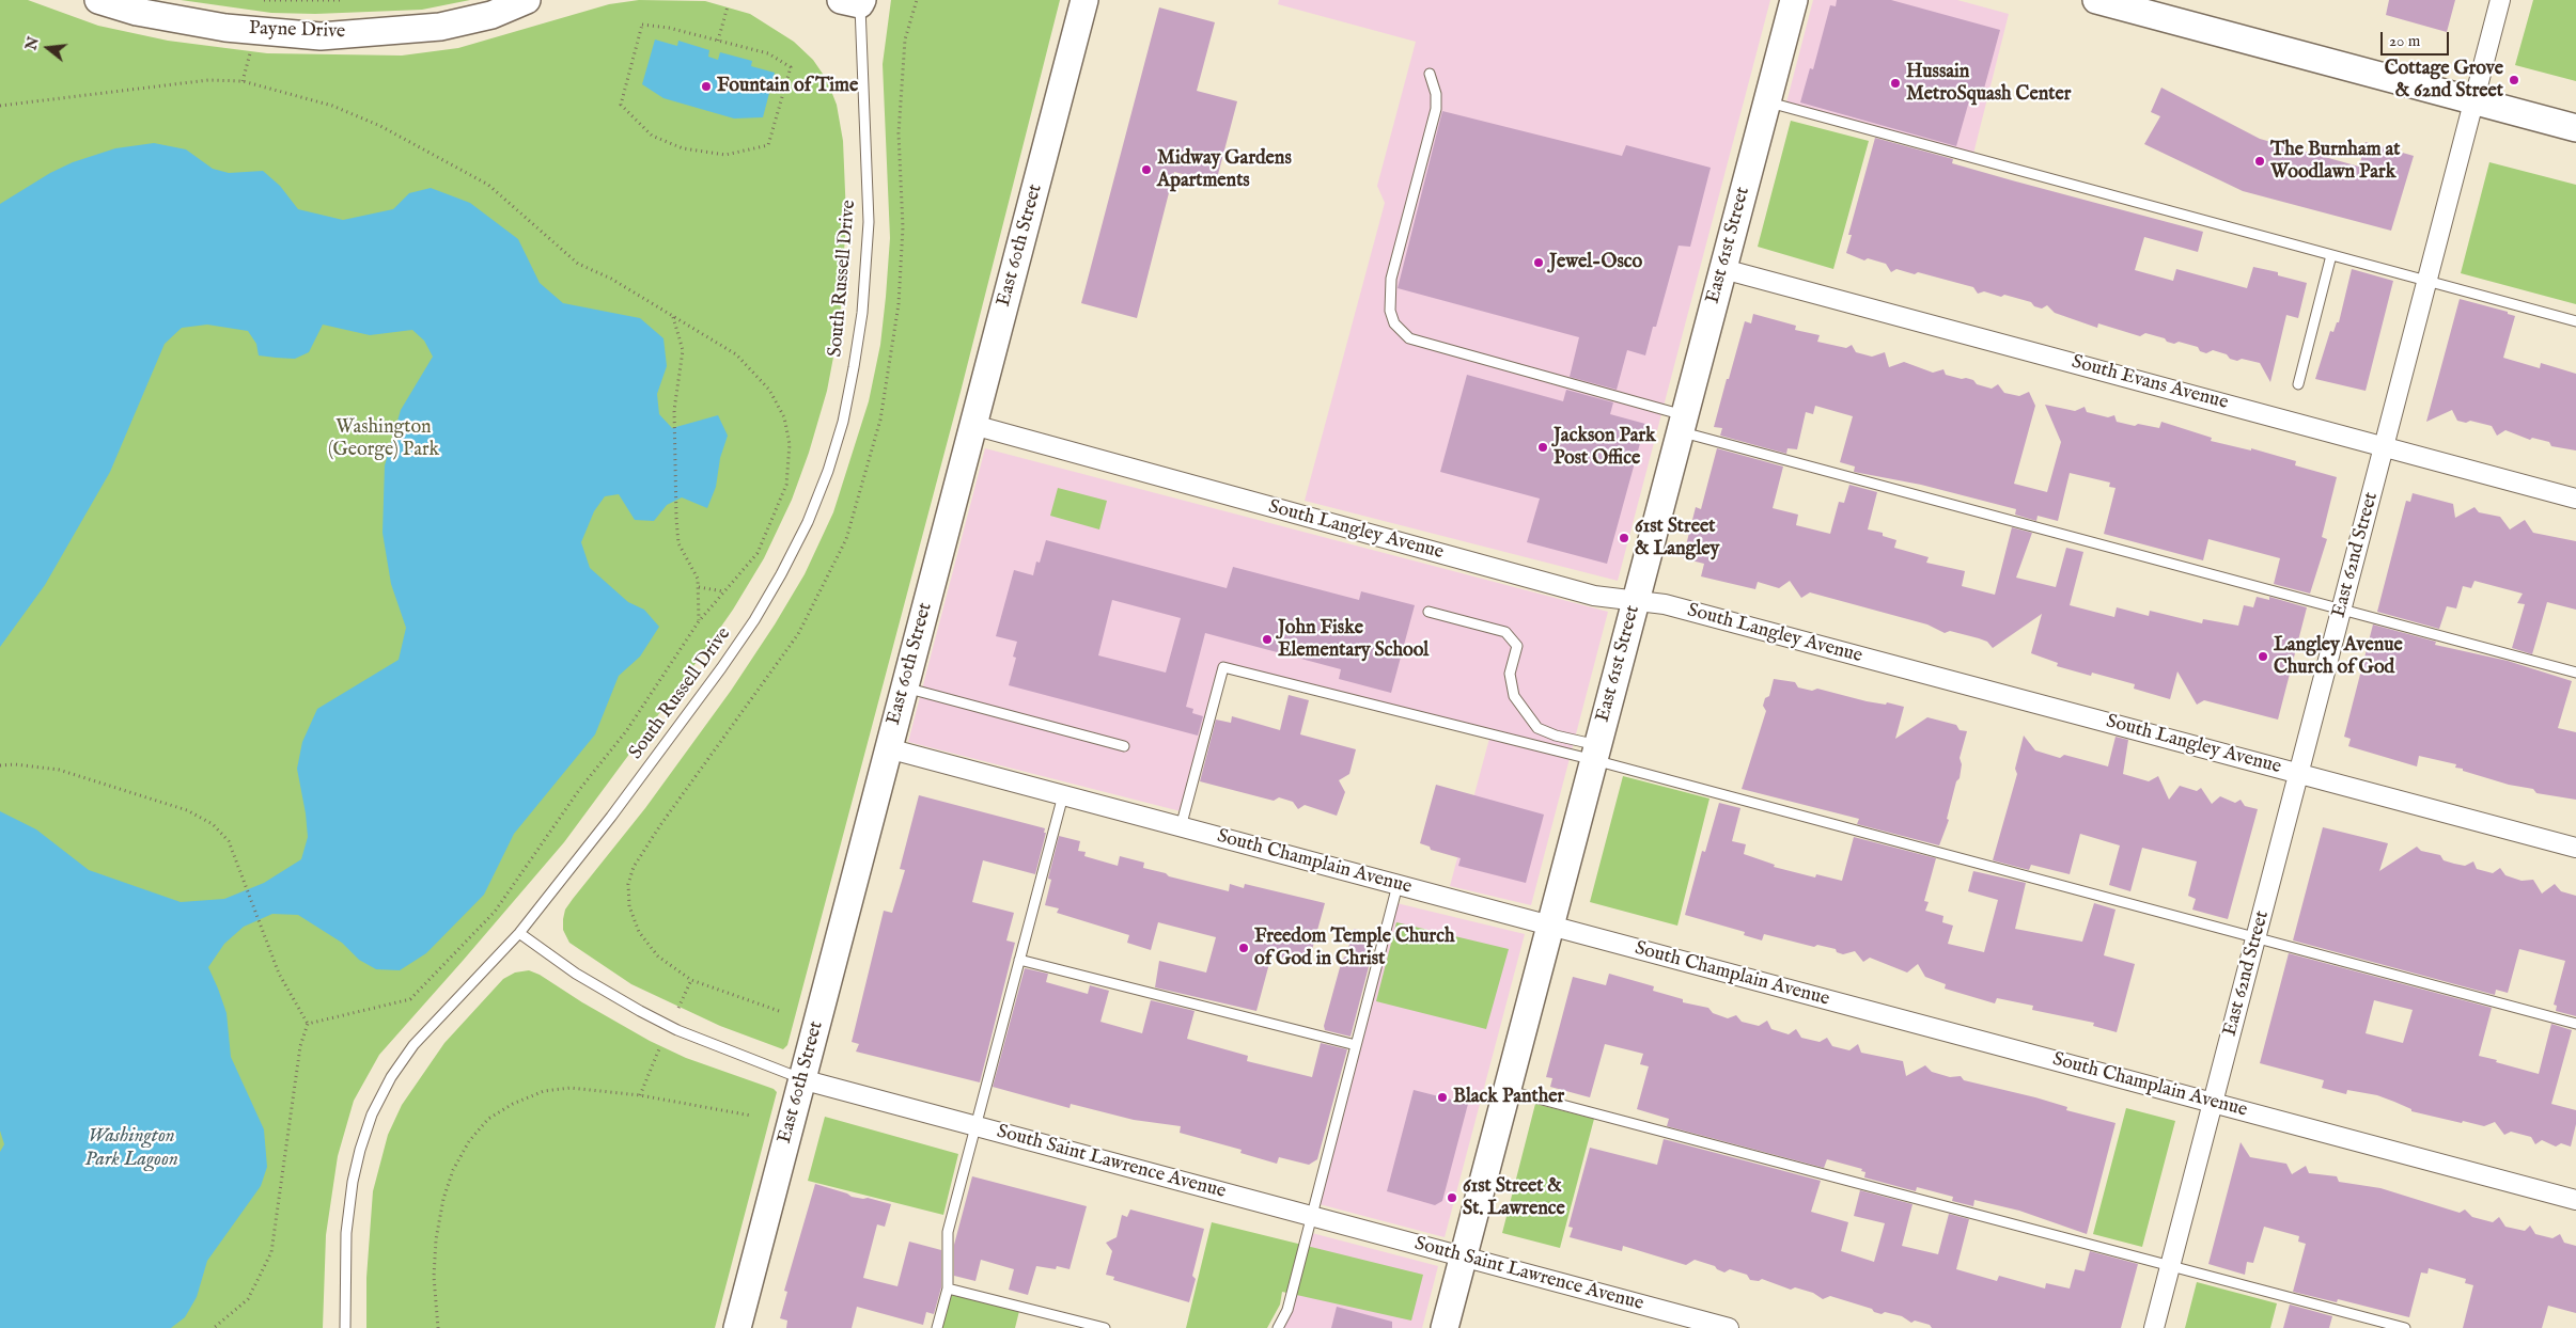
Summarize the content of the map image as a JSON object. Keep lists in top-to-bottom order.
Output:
{
  "streets": {
    "street": [
      "Payne Drive",
      "East 60th Street",
      "East 61st Street",
      "South Evans Avenue",
      "South Langley Avenue",
      "East 62nd Street",
      "South Champlain Avenue",
      "South Saint Lawrence Avenue"
    ],
    "lane": ["South Russell Drive"]
  },
  "crossings": [
    ["East 60th Street", "South Langley Avenue"],
    ["East 60th Street", "South Champlain Avenue"],
    ["East 60th Street", "South Saint Lawrence Avenue"],
    ["East 61st Street", "South Evans Avenue"],
    ["East 61st Street", "South Langley Avenue"],
    ["East 61st Street", "South Champlain Avenue"],
    ["East 61st Street", "South Saint Lawrence Avenue"],
    ["South Russell Drive", "South Saint Lawrence Avenue"],
    ["South Evans Avenue", "East 62nd Street"],
    ["South Langley Avenue", "East 62nd Street"],
    ["East 62nd Street", "South Champlain Avenue"]
  ],
  "water": ["Washington Park Lagoon"],
  "parks": ["Washington (George) Park"],
  "places": [
    "Cottage Grove & 62nd Street",
    "Hussain MetroSquash Center",
    "Fountain of Time",
    "The Burnham at Woodlawn Park",
    "Midway Gardens Apartments",
    "Jewel-Osco",
    "Jackson Park Post Office",
    "61st Street & Langley",
    "John Fiske Elementary School",
    "Langley Avenue Church of God",
    "Freedom Temple Church of God in Christ",
    "Black Panther",
    "61st Street & St. Lawrence"
  ],
  "scale_bar": "20 m",
  "north": "left"
}
